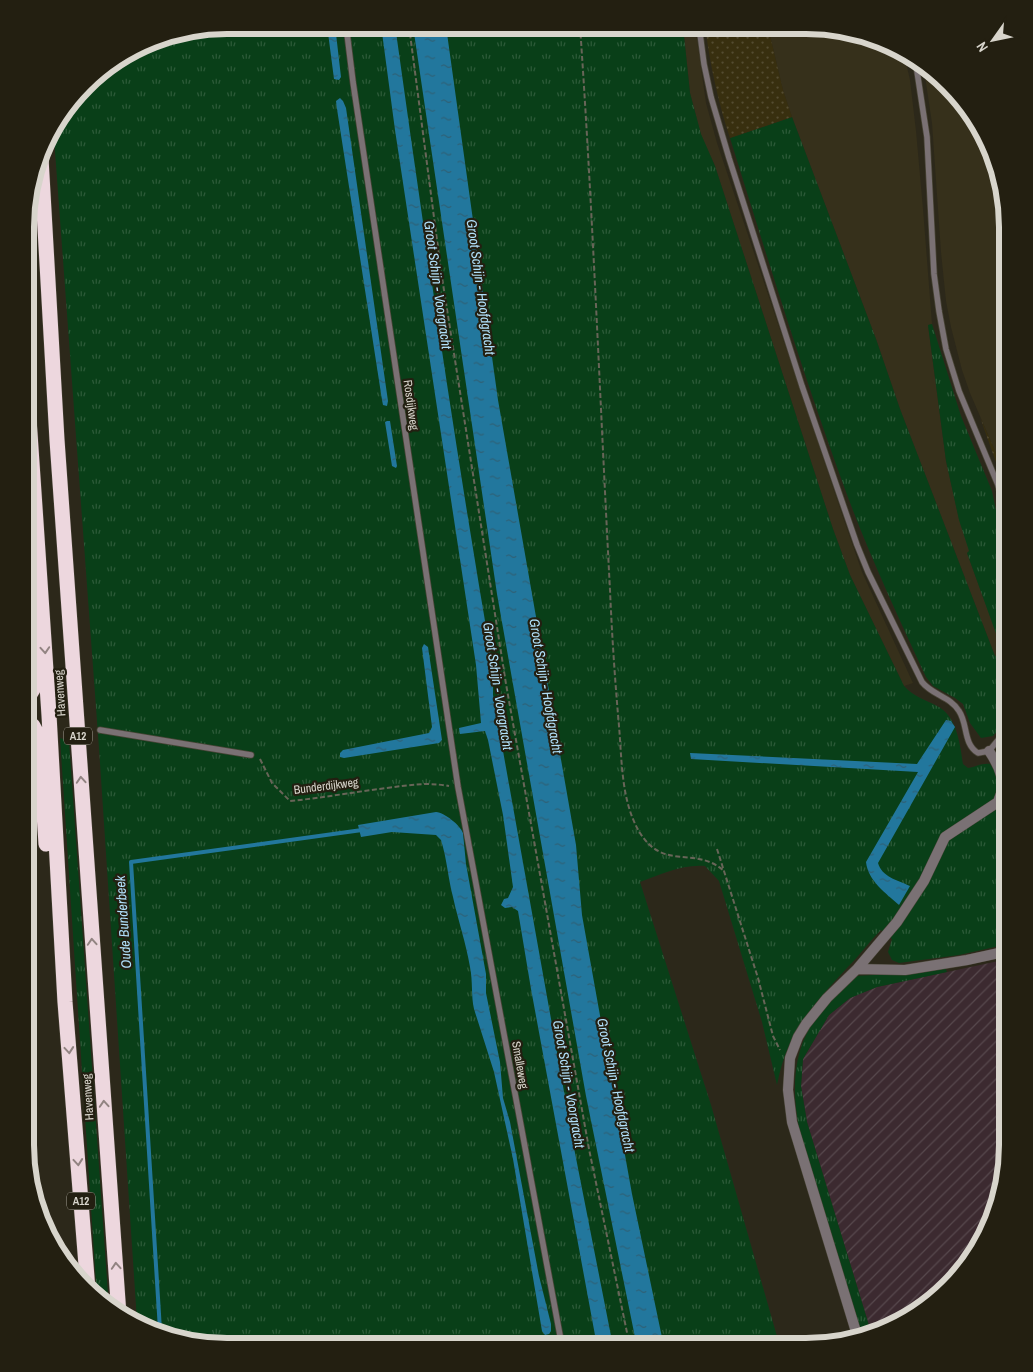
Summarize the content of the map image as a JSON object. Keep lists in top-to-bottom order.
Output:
{
  "streets": {
    "highway": ["Havenweg", "A12"],
    "lane": ["Rosdijkweg", "Smalleweg"],
    "path": ["Bunderdijkweg"]
  },
  "crossings": [
    ["Rosdijkweg", "Bunderdijkweg"],
    ["Rosdijkweg", "Smalleweg"],
    ["Bunderdijkweg", "Smalleweg"]
  ],
  "water": ["Groot Schijn - Voorgracht", "Groot Schijn - Hoofdgracht", "Oude Bunderbeek"],
  "north": "bottom left"
}
